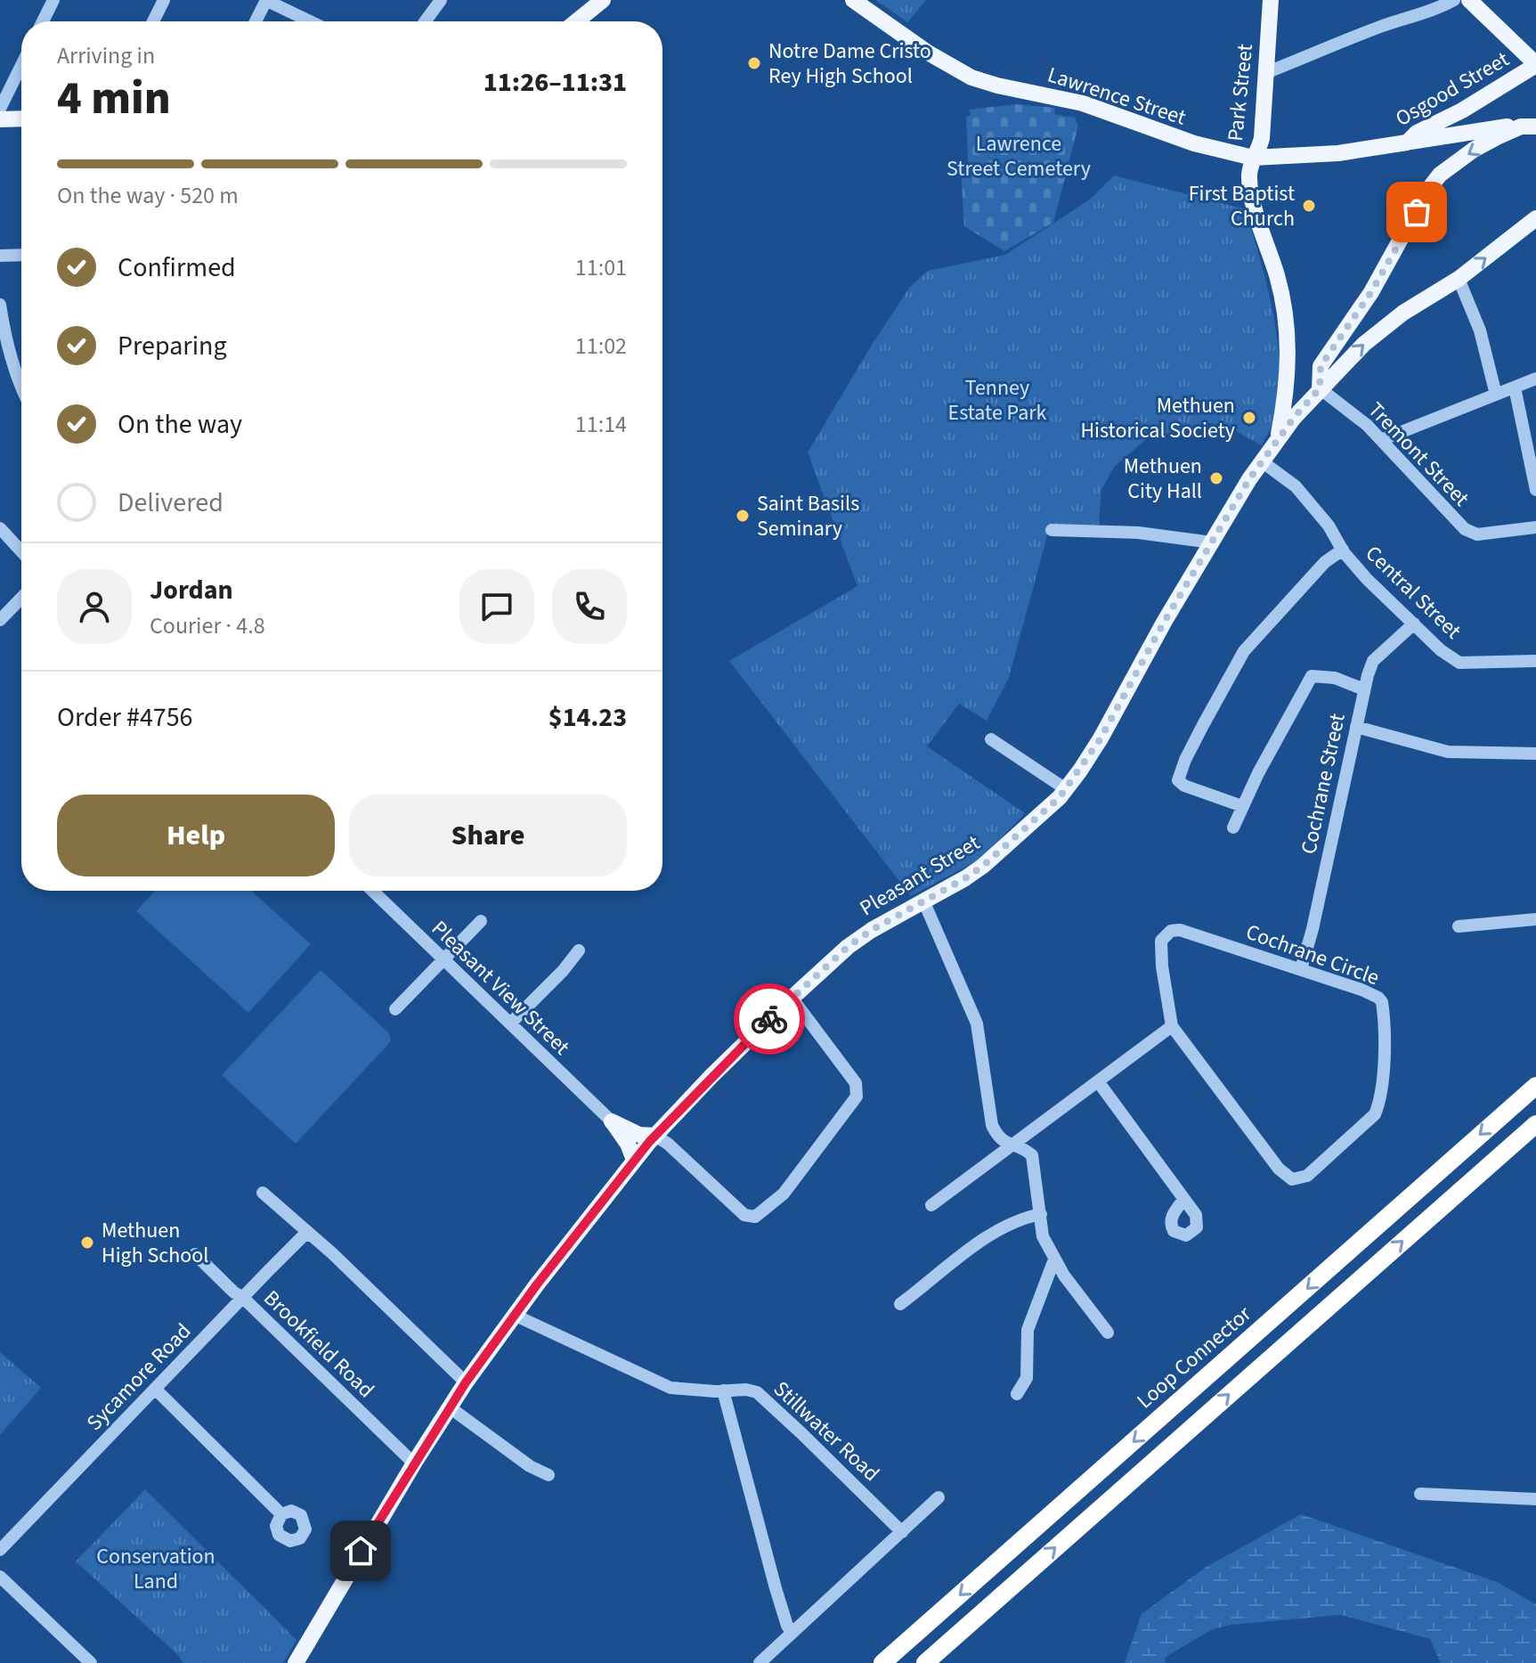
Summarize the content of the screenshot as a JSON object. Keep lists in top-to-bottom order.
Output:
{
  "streets": {
    "highway": ["Loop Connector"],
    "main road": [
      "Osgood Street",
      "Park Street",
      "Lawrence Street",
      "Pleasant Street"
    ],
    "street": [
      "Tremont Street",
      "Central Street",
      "Cochrane Street",
      "Cochrane Circle",
      "Pleasant View Street",
      "Brookfield Road",
      "Sycamore Road",
      "Stillwater Road"
    ]
  },
  "crossings": [
    ["Osgood Street", "Lawrence Street"],
    ["Park Street", "Lawrence Street"],
    ["Park Street", "Pleasant Street"],
    ["Tremont Street", "Pleasant Street"],
    ["Central Street", "Cochrane Street"],
    ["Central Street", "Pleasant Street"],
    ["Cochrane Street", "Cochrane Circle"],
    ["Pleasant Street", "Brookfield Road"],
    ["Pleasant Street", "Stillwater Road"],
    ["Brookfield Road", "Sycamore Road"]
  ],
  "parks": ["Lawrence Street Cemetery", "Tenney Estate Park", "Conservation Land"],
  "places": [
    "Notre Dame Cristo Rey High School",
    "First Baptist Church",
    "Methuen Historical Society",
    "Methuen City Hall",
    "Saint Basils Seminary",
    "Methuen High School"
  ],
  "page": {
    "heading": ["4 min", "Arriving in", "11:26–11:31"],
    "panel": [
      "Jordan",
      "Courier · 4.8",
      "Order #4756",
      "$14.23"
    ],
    "bar": "On the way · 520 m",
    "list": [
      ["Confirmed", "11:01"],
      ["Preparing", "11:02"],
      ["On the way", "11:14"],
      "Delivered"
    ],
    "buttons": ["Help", "Share"]
  }
}
